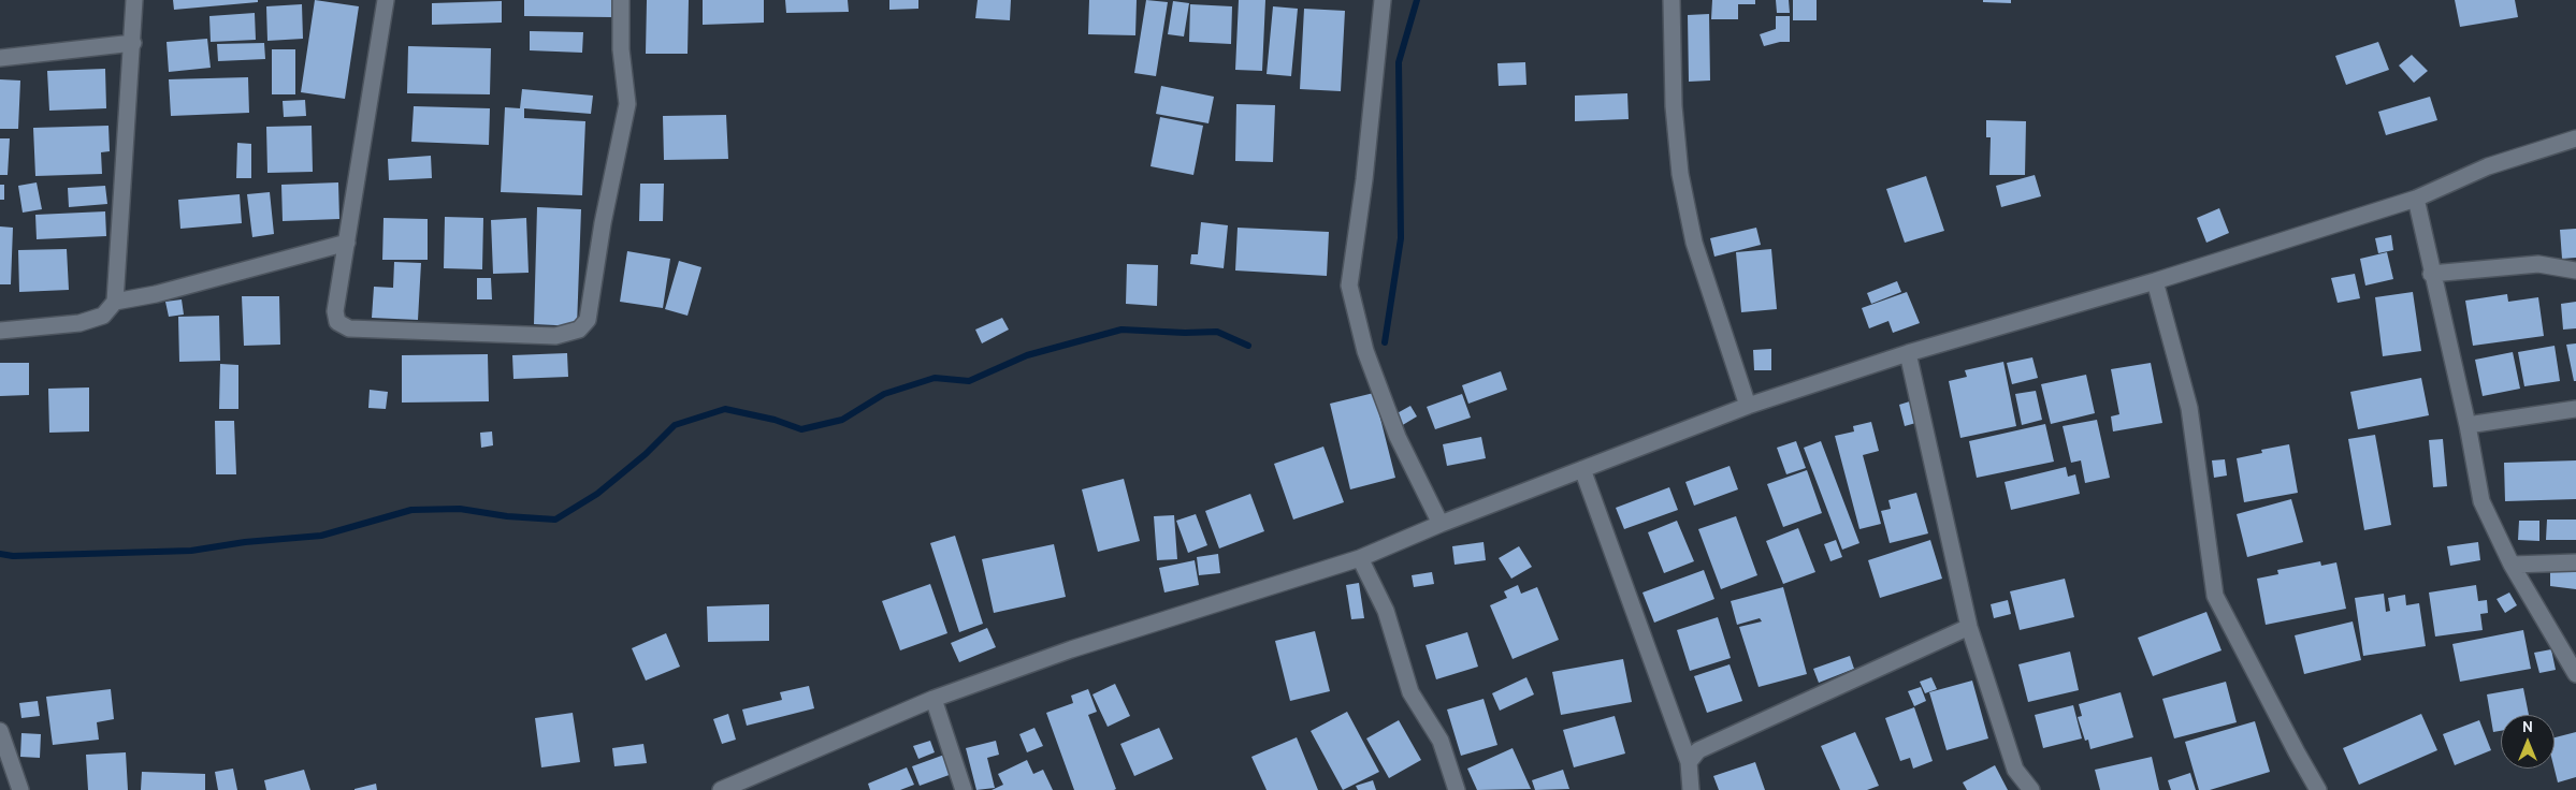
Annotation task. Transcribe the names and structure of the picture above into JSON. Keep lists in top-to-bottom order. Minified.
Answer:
{"north":"top"}
